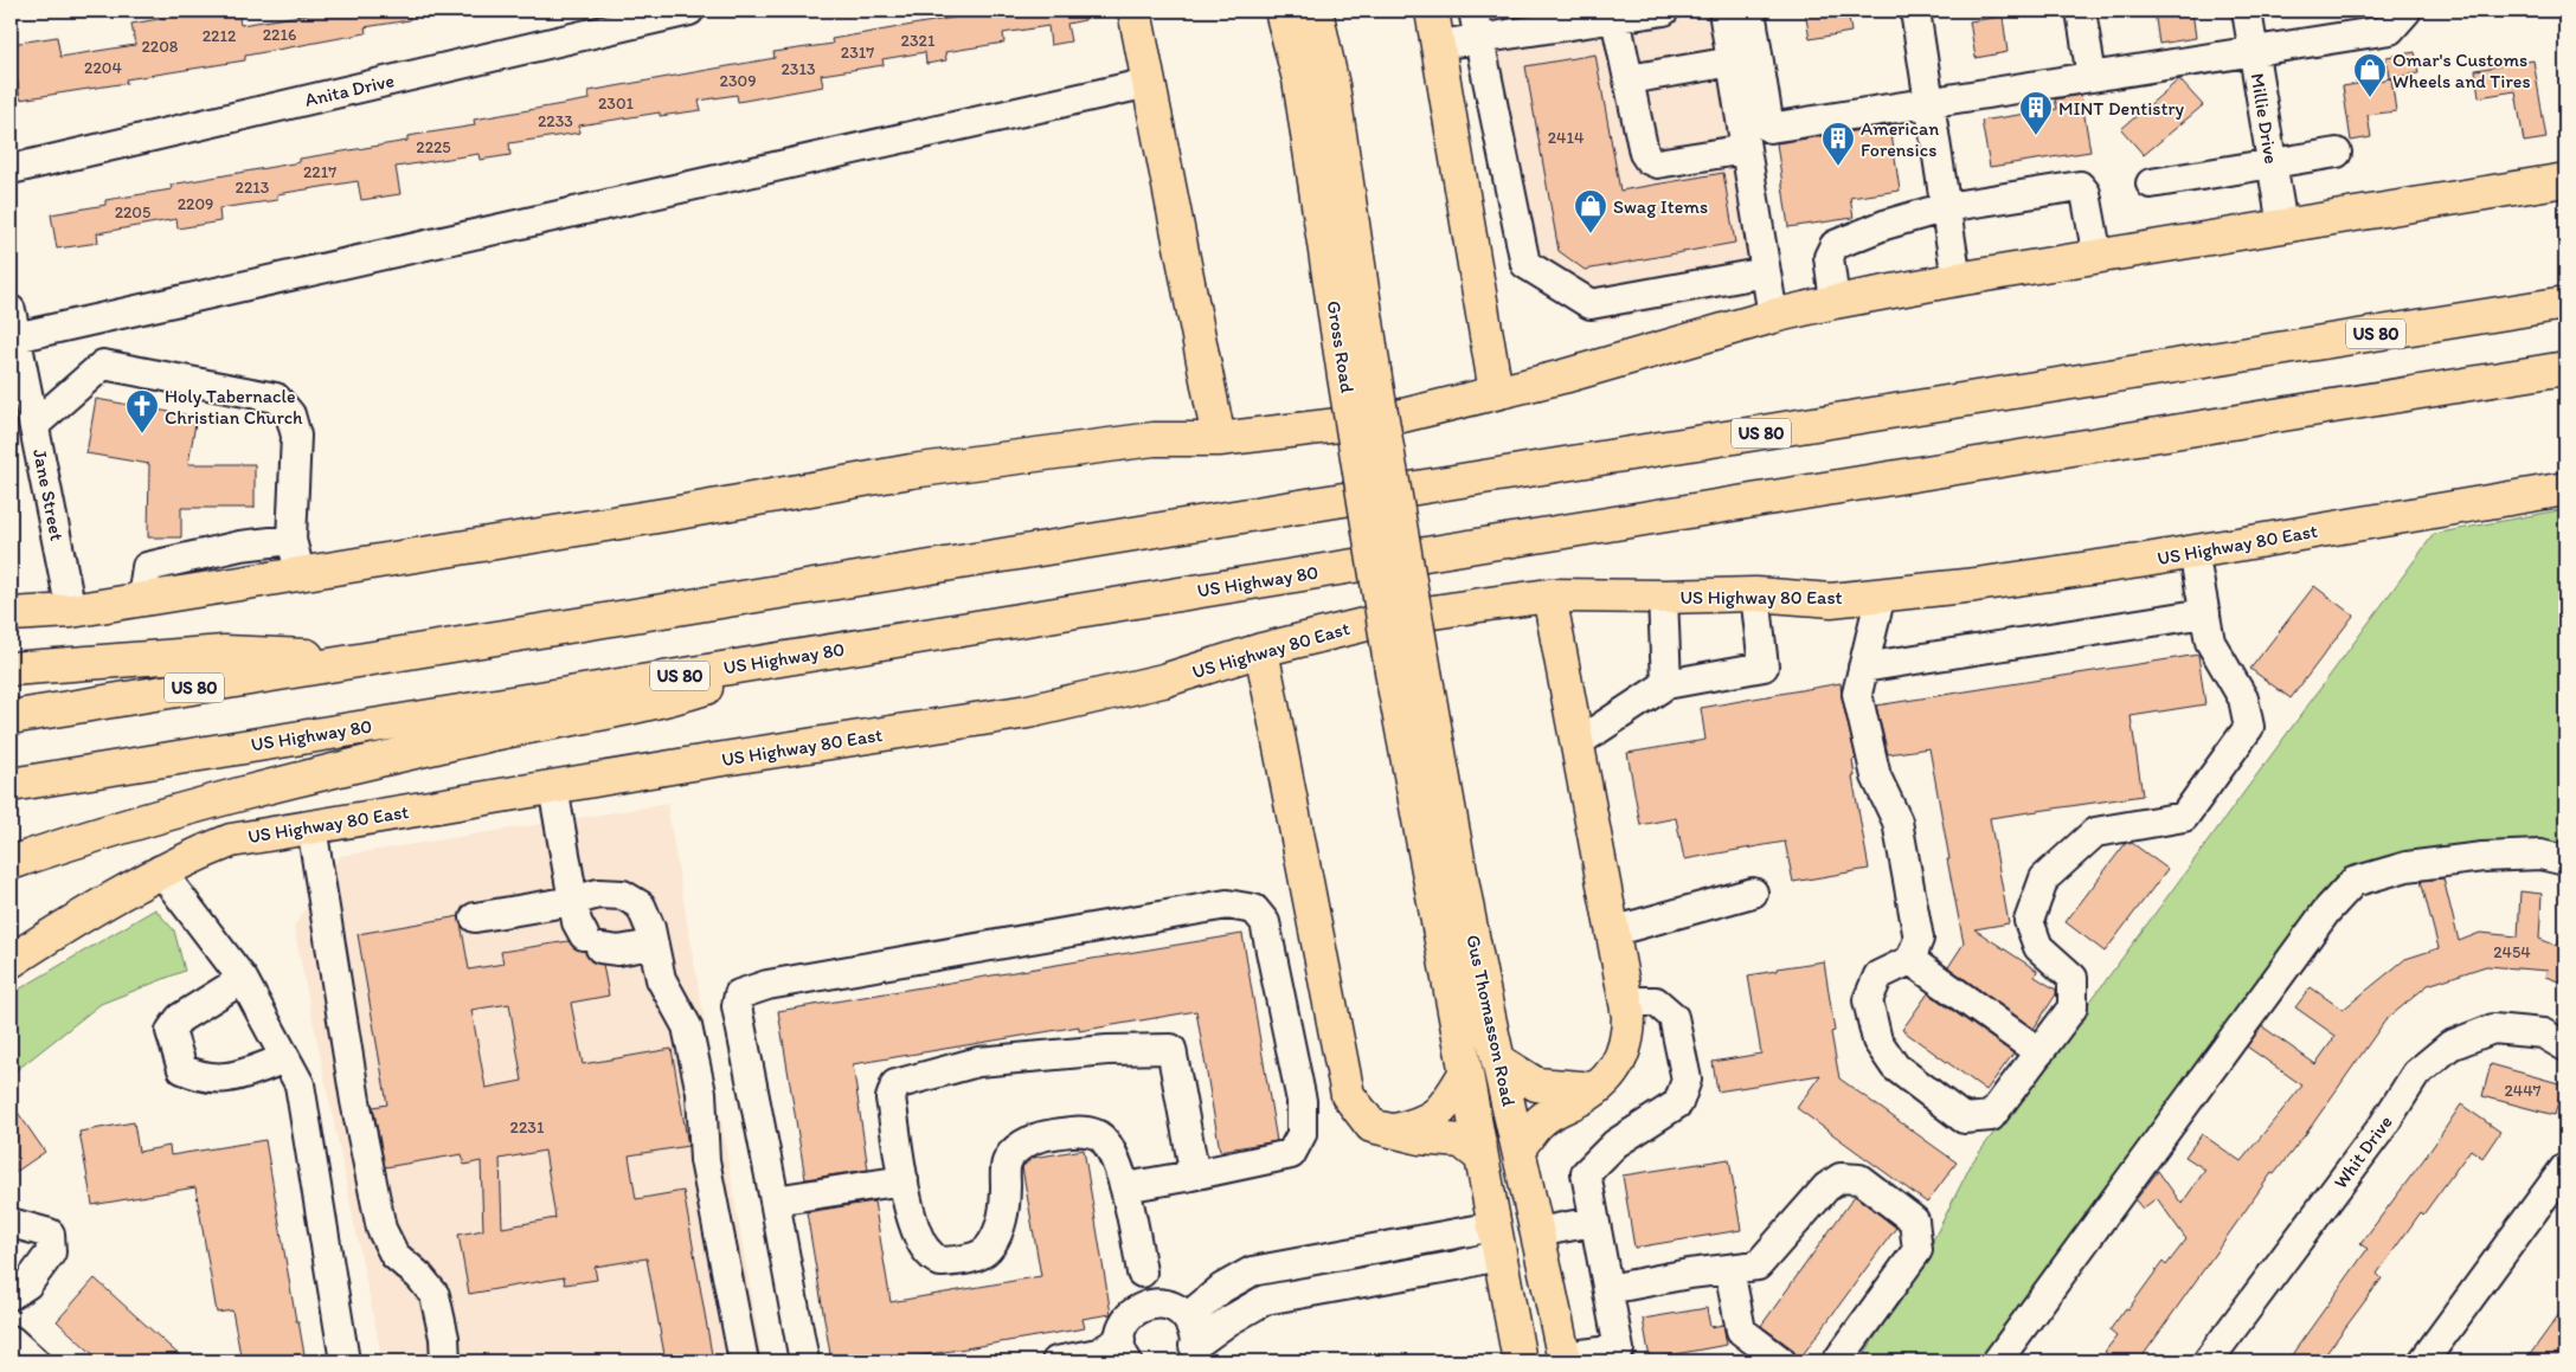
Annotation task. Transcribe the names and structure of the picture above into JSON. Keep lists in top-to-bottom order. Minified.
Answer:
{"streets":{"main road":["US 80","Gross Road","US Highway 80 East","US Highway 80","Gus Thomasson Road"],"street":["Anita Drive","Millie Drive","Jane Street","Whit Drive"]},"crossings":[["Gross Road","Gus Thomasson Road"]],"places":{"shop":["Omar's Customs Wheels and Tires","Swag Items"],"building":["MINT Dentistry","American Forensics"],"church":["Holy Tabernacle Christian Church"]},"house_numbers":["2216","2212","2321","2208","2317","2204","2313","2309","2301","2233","2414","2225","2217","2213","2209","2205","2454","2447","2231"]}
